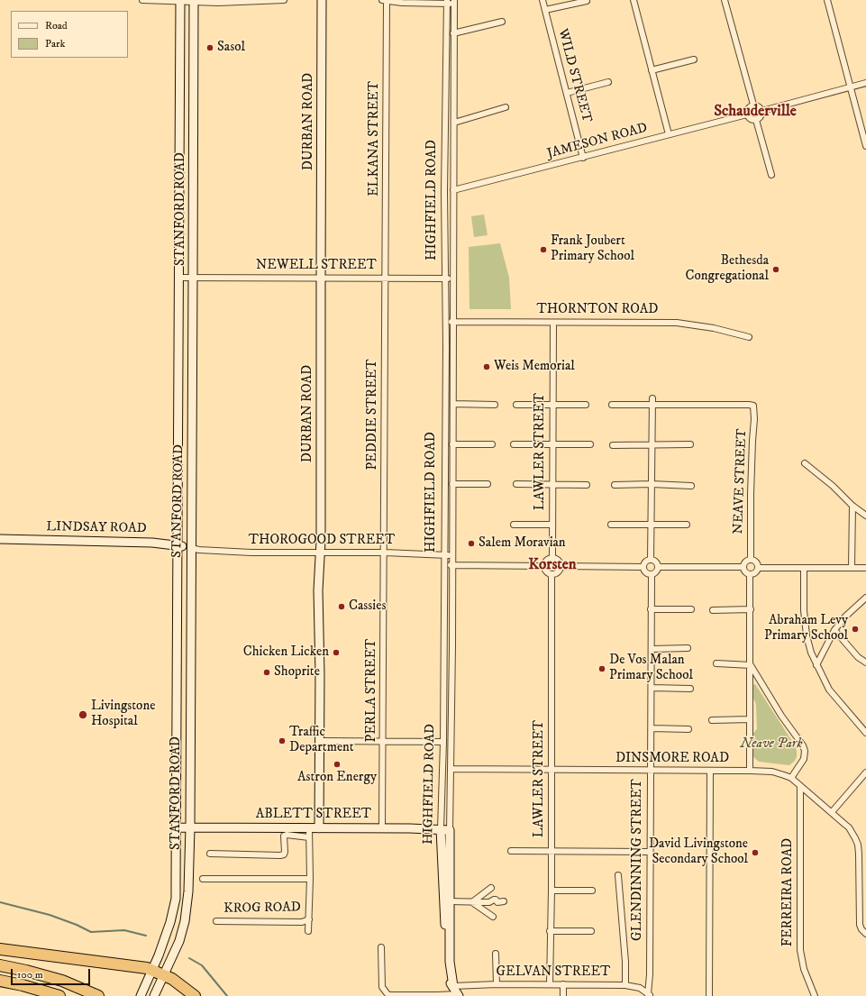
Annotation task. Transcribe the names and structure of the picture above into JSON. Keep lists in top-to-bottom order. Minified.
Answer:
{"streets":{"main road":["DURBAN ROAD","HIGHFIELD ROAD","STANFORD ROAD","LINDSAY ROAD","ABLETT STREET"],"street":["WILD STREET","ELKANA STREET","JAMESON ROAD","NEWELL STREET","THORNTON ROAD","PEDDIE STREET","LAWLER STREET","NEAVE STREET","THOROGOOD STREET","PERLA STREET","DINSMORE ROAD","GLENDINNING STREET","FERREIRA ROAD","KROG ROAD","GELVAN STREET"]},"crossings":[["WILD STREET","JAMESON ROAD"],["DURBAN ROAD","NEWELL STREET"],["DURBAN ROAD","THOROGOOD STREET"],["DURBAN ROAD","ABLETT STREET"],["ELKANA STREET","NEWELL STREET"],["ELKANA STREET","PEDDIE STREET"],["JAMESON ROAD","HIGHFIELD ROAD"],["HIGHFIELD ROAD","NEWELL STREET"],["HIGHFIELD ROAD","THORNTON ROAD"],["HIGHFIELD ROAD","THOROGOOD STREET"],["HIGHFIELD ROAD","DINSMORE ROAD"],["HIGHFIELD ROAD","ABLETT STREET"],["HIGHFIELD ROAD","GELVAN STREET"],["STANFORD ROAD","NEWELL STREET"],["STANFORD ROAD","LINDSAY ROAD"],["STANFORD ROAD","THOROGOOD STREET"],["STANFORD ROAD","ABLETT STREET"],["NEWELL STREET","PEDDIE STREET"],["THORNTON ROAD","LAWLER STREET"],["PEDDIE STREET","THOROGOOD STREET"],["PEDDIE STREET","PERLA STREET"],["LAWLER STREET","DINSMORE ROAD"],["LAWLER STREET","GELVAN STREET"],["LINDSAY ROAD","THOROGOOD STREET"],["THOROGOOD STREET","PERLA STREET"],["PERLA STREET","ABLETT STREET"],["DINSMORE ROAD","GLENDINNING STREET"],["DINSMORE ROAD","FERREIRA ROAD"],["GLENDINNING STREET","GELVAN STREET"]],"districts":["Schauderville","Korsten"],"parks":["Neave Park"],"places":["Sasol","Frank Joubert Primary School","Bethesda Congregational","Weis Memorial","Salem Moravian","Cassies","Abraham Levy Primary School","Chicken Licken","De Vos Malan Primary School","Shoprite","Livingstone Hospital","Traffic Department","Astron Energy","David Livingstone Secondary School"],"legend":["Road","Park"],"scale_bar":"100 m"}
